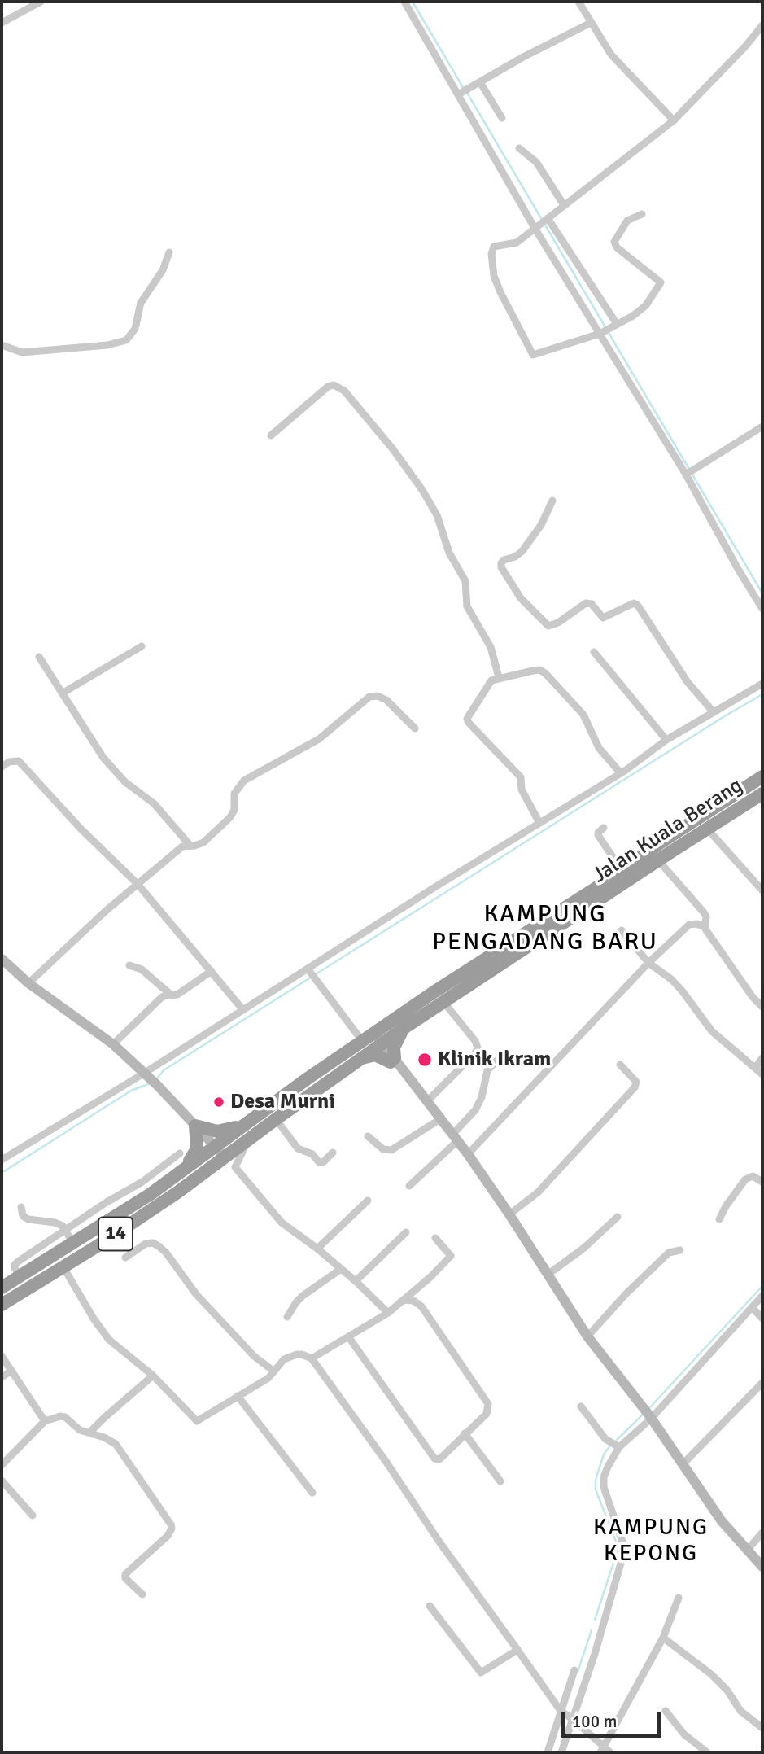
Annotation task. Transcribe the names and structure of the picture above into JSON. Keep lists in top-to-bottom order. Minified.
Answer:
{"streets":{"highway":["Jalan Kuala Berang","14"]},"districts":["KAMPUNG PENGADANG BARU","KAMPUNG KEPONG"],"places":["Klinik Ikram","Desa Murni"],"scale_bar":"100 m"}
